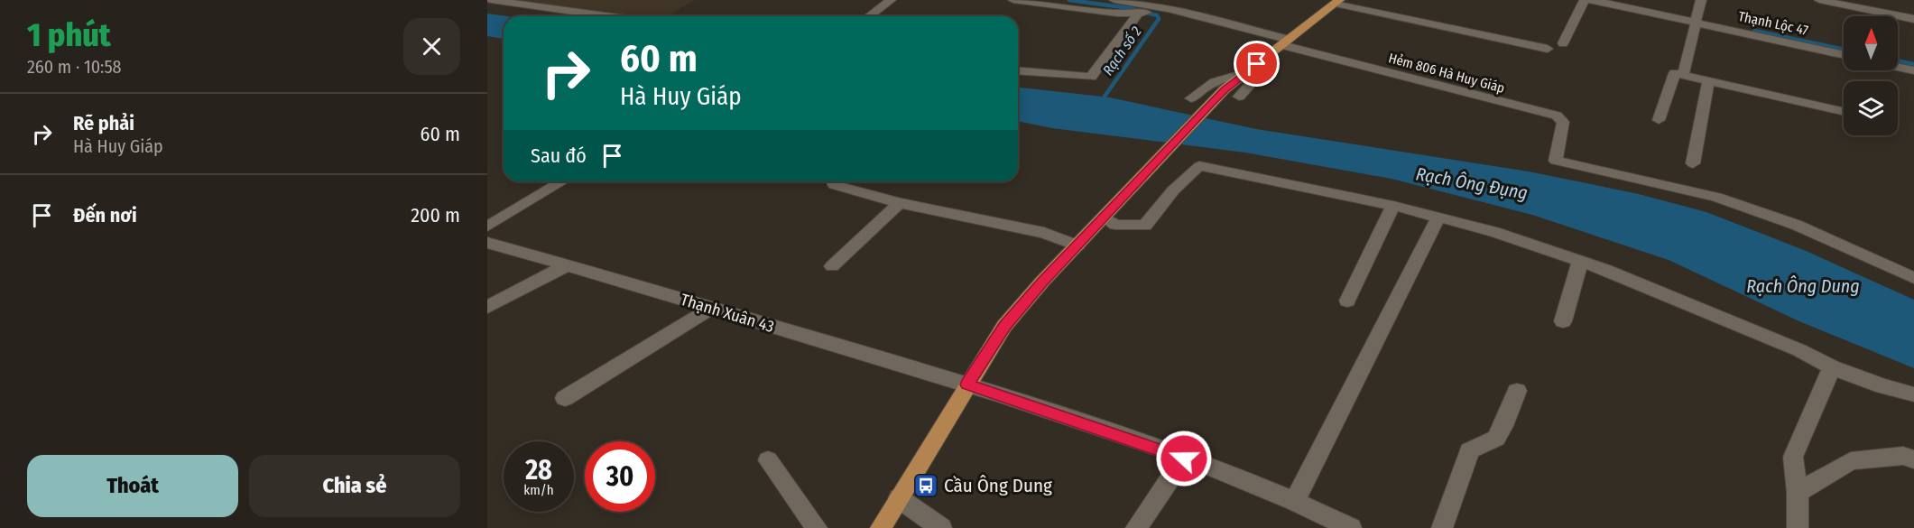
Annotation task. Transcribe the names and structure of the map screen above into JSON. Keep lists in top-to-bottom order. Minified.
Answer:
{"streets":{"street":["Thạnh Lộc 47","Hẻm 806 Hà Huy Giáp","Thạnh Xuân 43"]},"water":["Rạch số 2","Rạch Ông Đụng","Rạch Ông Dung"],"places":{"bus stop":["Cầu Ông Dung"]},"north":"top","page":{"heading":["1 phút","260 m · 10:58"],"turn":["60 m","Hà Huy Giáp"],"list":[{"name":"Rẽ phải","note":"Hà Huy Giáp","value":"60 m"},{"name":"Đến nơi","value":"200 m"}],"then":"Sau đó","speed":"28 km/h","limit":"30","buttons":["Thoát","Chia sẻ"]}}
